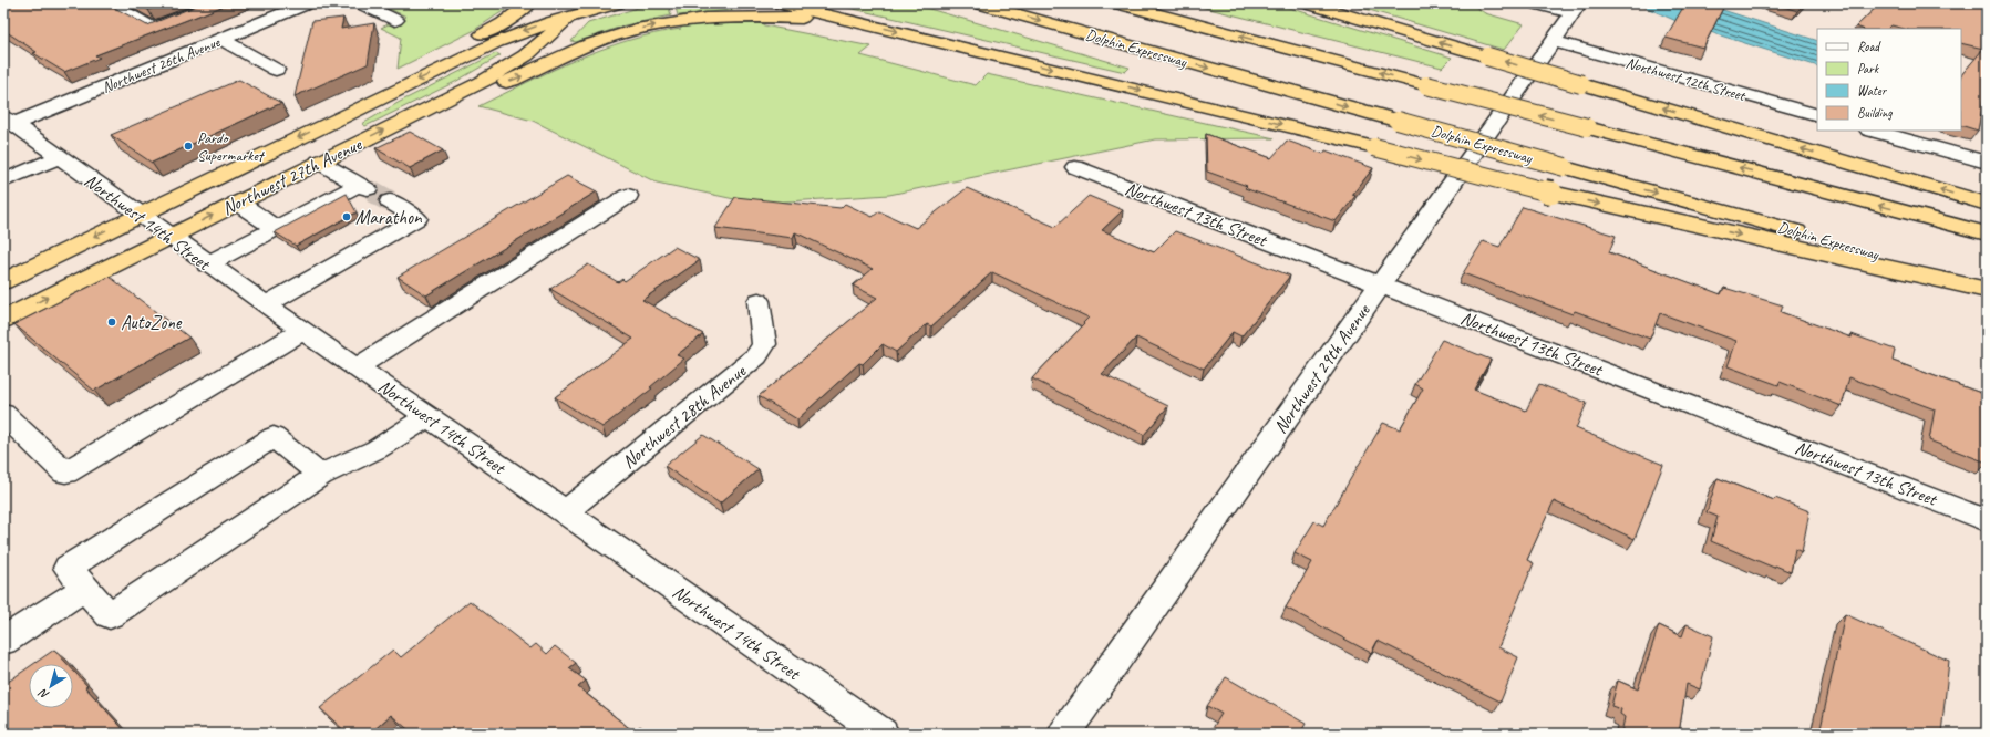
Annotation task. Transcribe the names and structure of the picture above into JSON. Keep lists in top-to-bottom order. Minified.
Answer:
{"streets":{"highway":["Dolphin Expressway","Northwest 27th Avenue"],"street":["Northwest 26th Avenue","Northwest 12th Street","Northwest 13th Street","Northwest 14th Street","Northwest 29th Avenue","Northwest 28th Avenue"]},"crossings":[["Northwest 26th Avenue","Northwest 14th Street"],["Northwest 12th Street","Northwest 29th Avenue"],["Northwest 27th Avenue","Northwest 14th Street"],["Northwest 13th Street","Northwest 29th Avenue"],["Northwest 14th Street","Northwest 28th Avenue"]],"places":["Pardo Supermarket","Marathon","AutoZone"],"legend":["Road","Park","Water","Building"],"north":"bottom left"}
